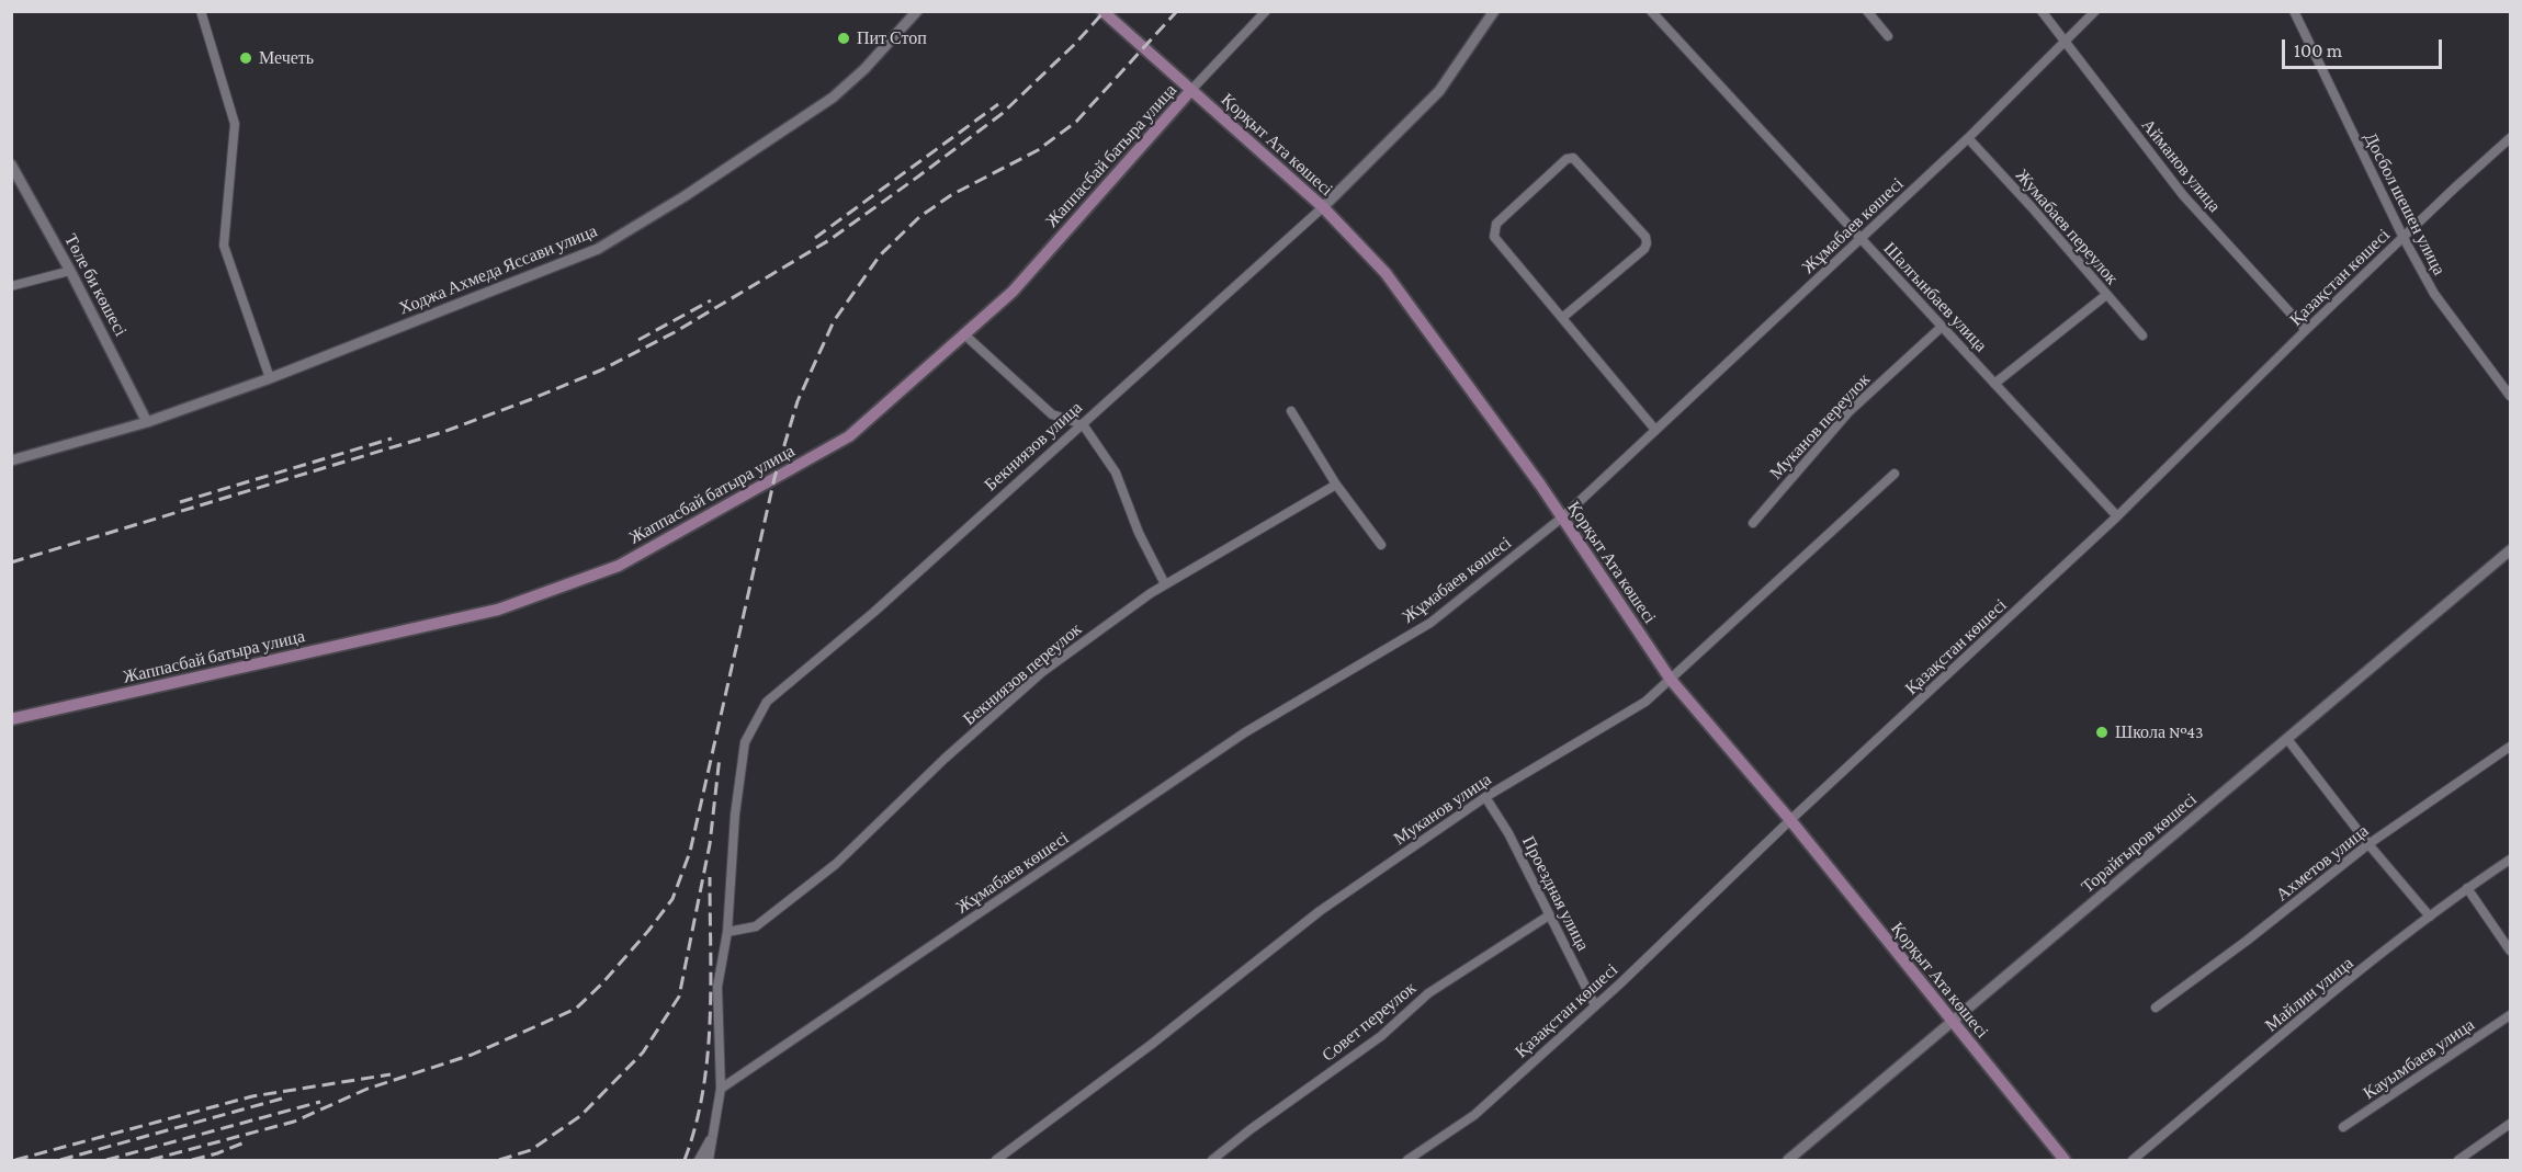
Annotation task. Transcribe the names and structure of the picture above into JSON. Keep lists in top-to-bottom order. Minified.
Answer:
{"streets":{"main road":["Қорқыт Ата көшесі","Жаппасбай батыра улица"],"street":["Айманов улица","Досбол шешен улица","Жұмабаев көшесі","Жумабаев переулок","Ходжа Ахмеда Яссави улица","Қазақстан көшесі","Төле би көшесі","Шалгынбаев улица","Муканов переулок","Бекниязов улица","Бекниязов переулок","Муканов улица","Торайғыров көшесі","Ахметов улица","Проездная улица","Майлин улица","Совет переулок","Кауымбаев улица"]},"crossings":[["Қорқыт Ата көшесі","Жаппасбай батыра улица"],["Қорқыт Ата көшесі","Жұмабаев көшесі"],["Қорқыт Ата көшесі","Қазақстан көшесі"],["Қорқыт Ата көшесі","Бекниязов улица"],["Қорқыт Ата көшесі","Муканов улица"],["Қорқыт Ата көшесі","Торайғыров көшесі"],["Айманов улица","Жұмабаев көшесі"],["Айманов улица","Қазақстан көшесі"],["Досбол шешен улица","Қазақстан көшесі"],["Жұмабаев көшесі","Жумабаев переулок"],["Жұмабаев көшесі","Шалгынбаев улица"],["Жұмабаев көшесі","Бекниязов улица"],["Ходжа Ахмеда Яссави улица","Төле би көшесі"],["Қазақстан көшесі","Шалгынбаев улица"],["Қазақстан көшесі","Проездная улица"],["Шалгынбаев улица","Муканов переулок"],["Бекниязов улица","Бекниязов переулок"],["Муканов улица","Проездная улица"],["Проездная улица","Совет переулок"]],"places":["Пит Стоп","Мечеть","Школа №43"],"scale_bar":"100 m"}
